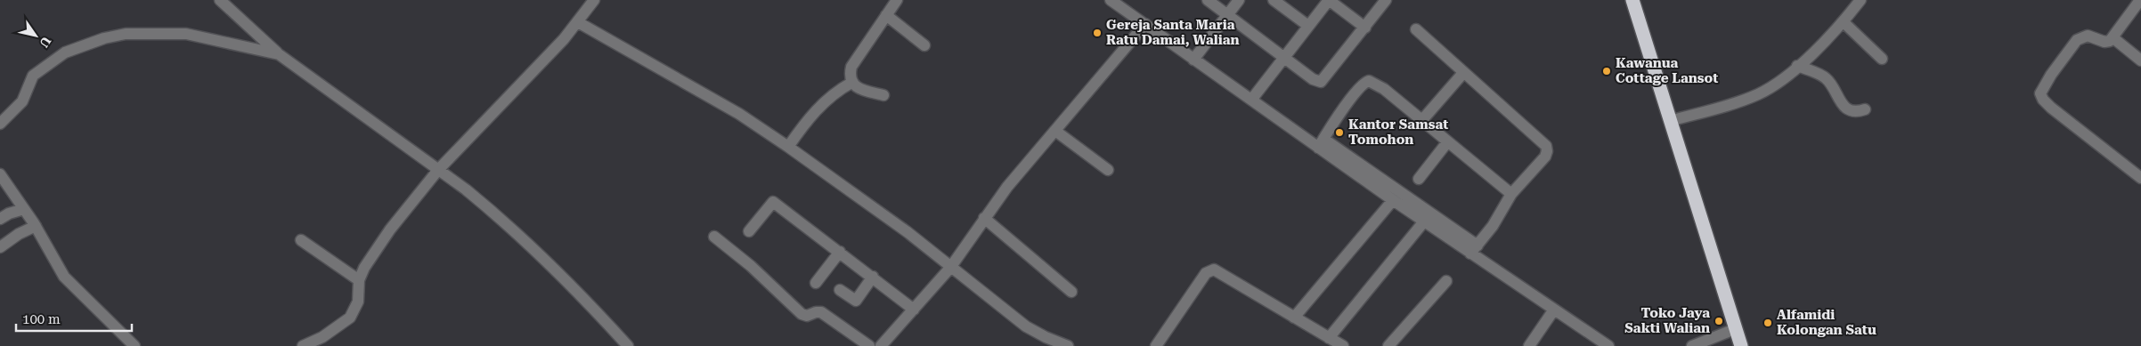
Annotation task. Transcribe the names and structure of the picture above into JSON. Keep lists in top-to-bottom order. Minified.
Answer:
{"places":["Gereja Santa Maria Ratu Damai, Walian","Kawanua Cottage Lansot","Kantor Samsat Tomohon","Toko Jaya Sakti Walian","Alfamidi Kolongan Satu"],"scale_bar":"100 m","north":"bottom right"}
